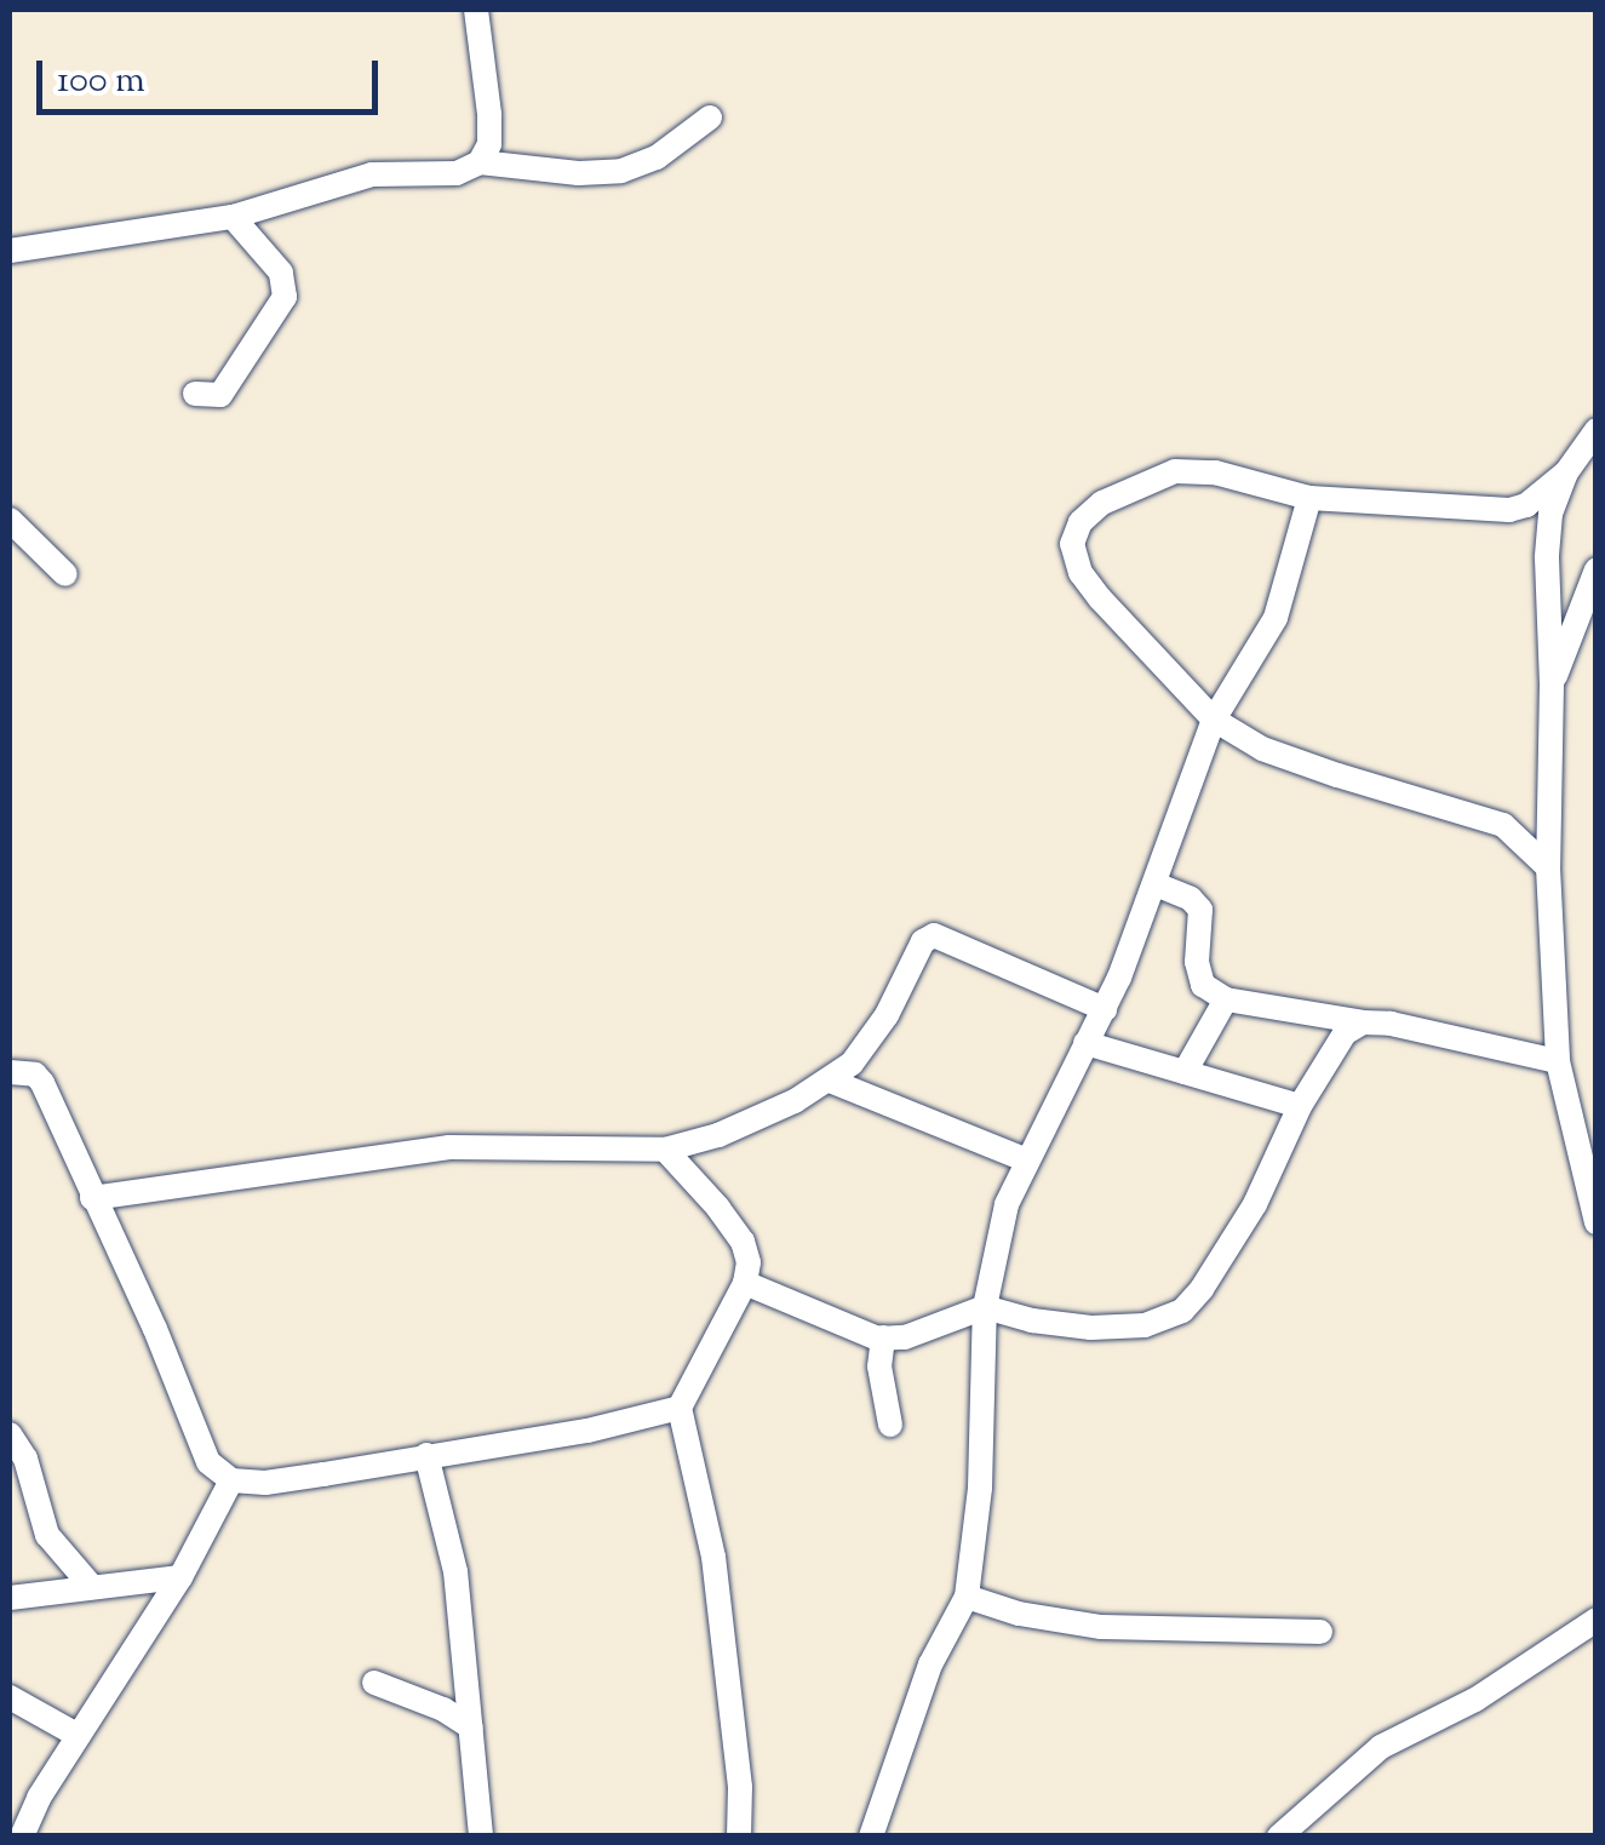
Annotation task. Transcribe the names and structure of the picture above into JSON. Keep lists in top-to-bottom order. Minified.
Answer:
{"scale_bar":"100 m"}
